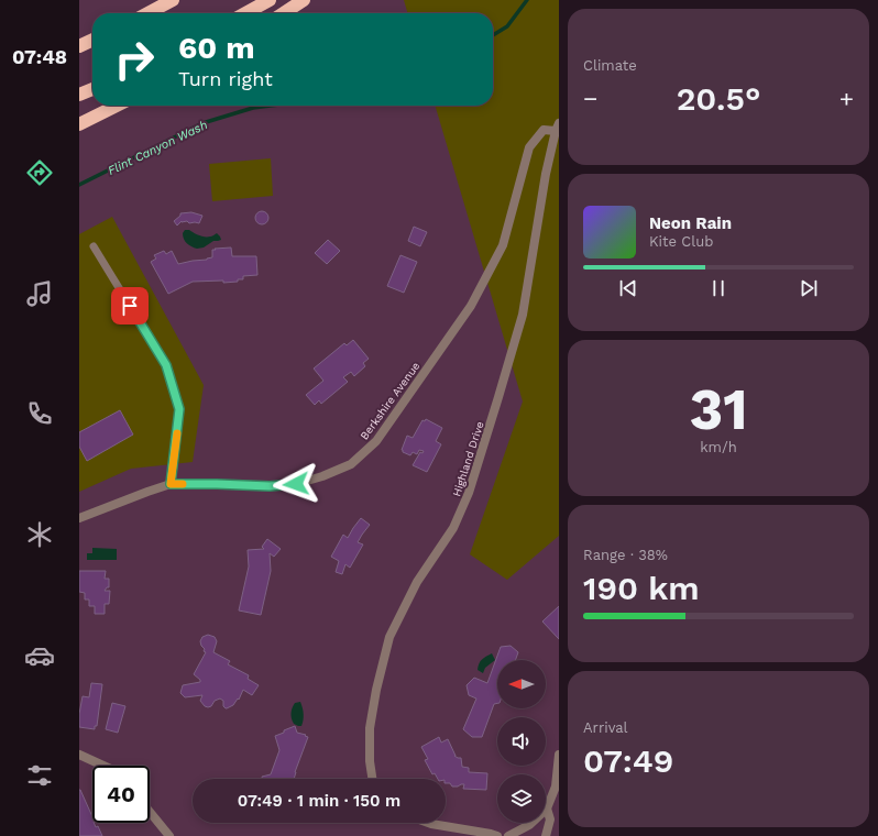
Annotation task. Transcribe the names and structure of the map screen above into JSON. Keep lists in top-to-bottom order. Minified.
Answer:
{"streets":{"street":["Berkshire Avenue","Highland Drive"]},"crossings":[["Berkshire Avenue","Highland Drive"]],"water":["Flint Canyon Wash"],"north":"left","page":{"tabs":"07:48","tile":["Climate",["31","km/h"],["Range · 38%","190 km"],["Arrival","07:49"]],"turn":["60 m","Turn right"],"heat":["−","20.5°","+"],"song":["Neon Rain","Kite Club"],"limit":"40","trip":"07:49 · 1 min · 150 m"}}
